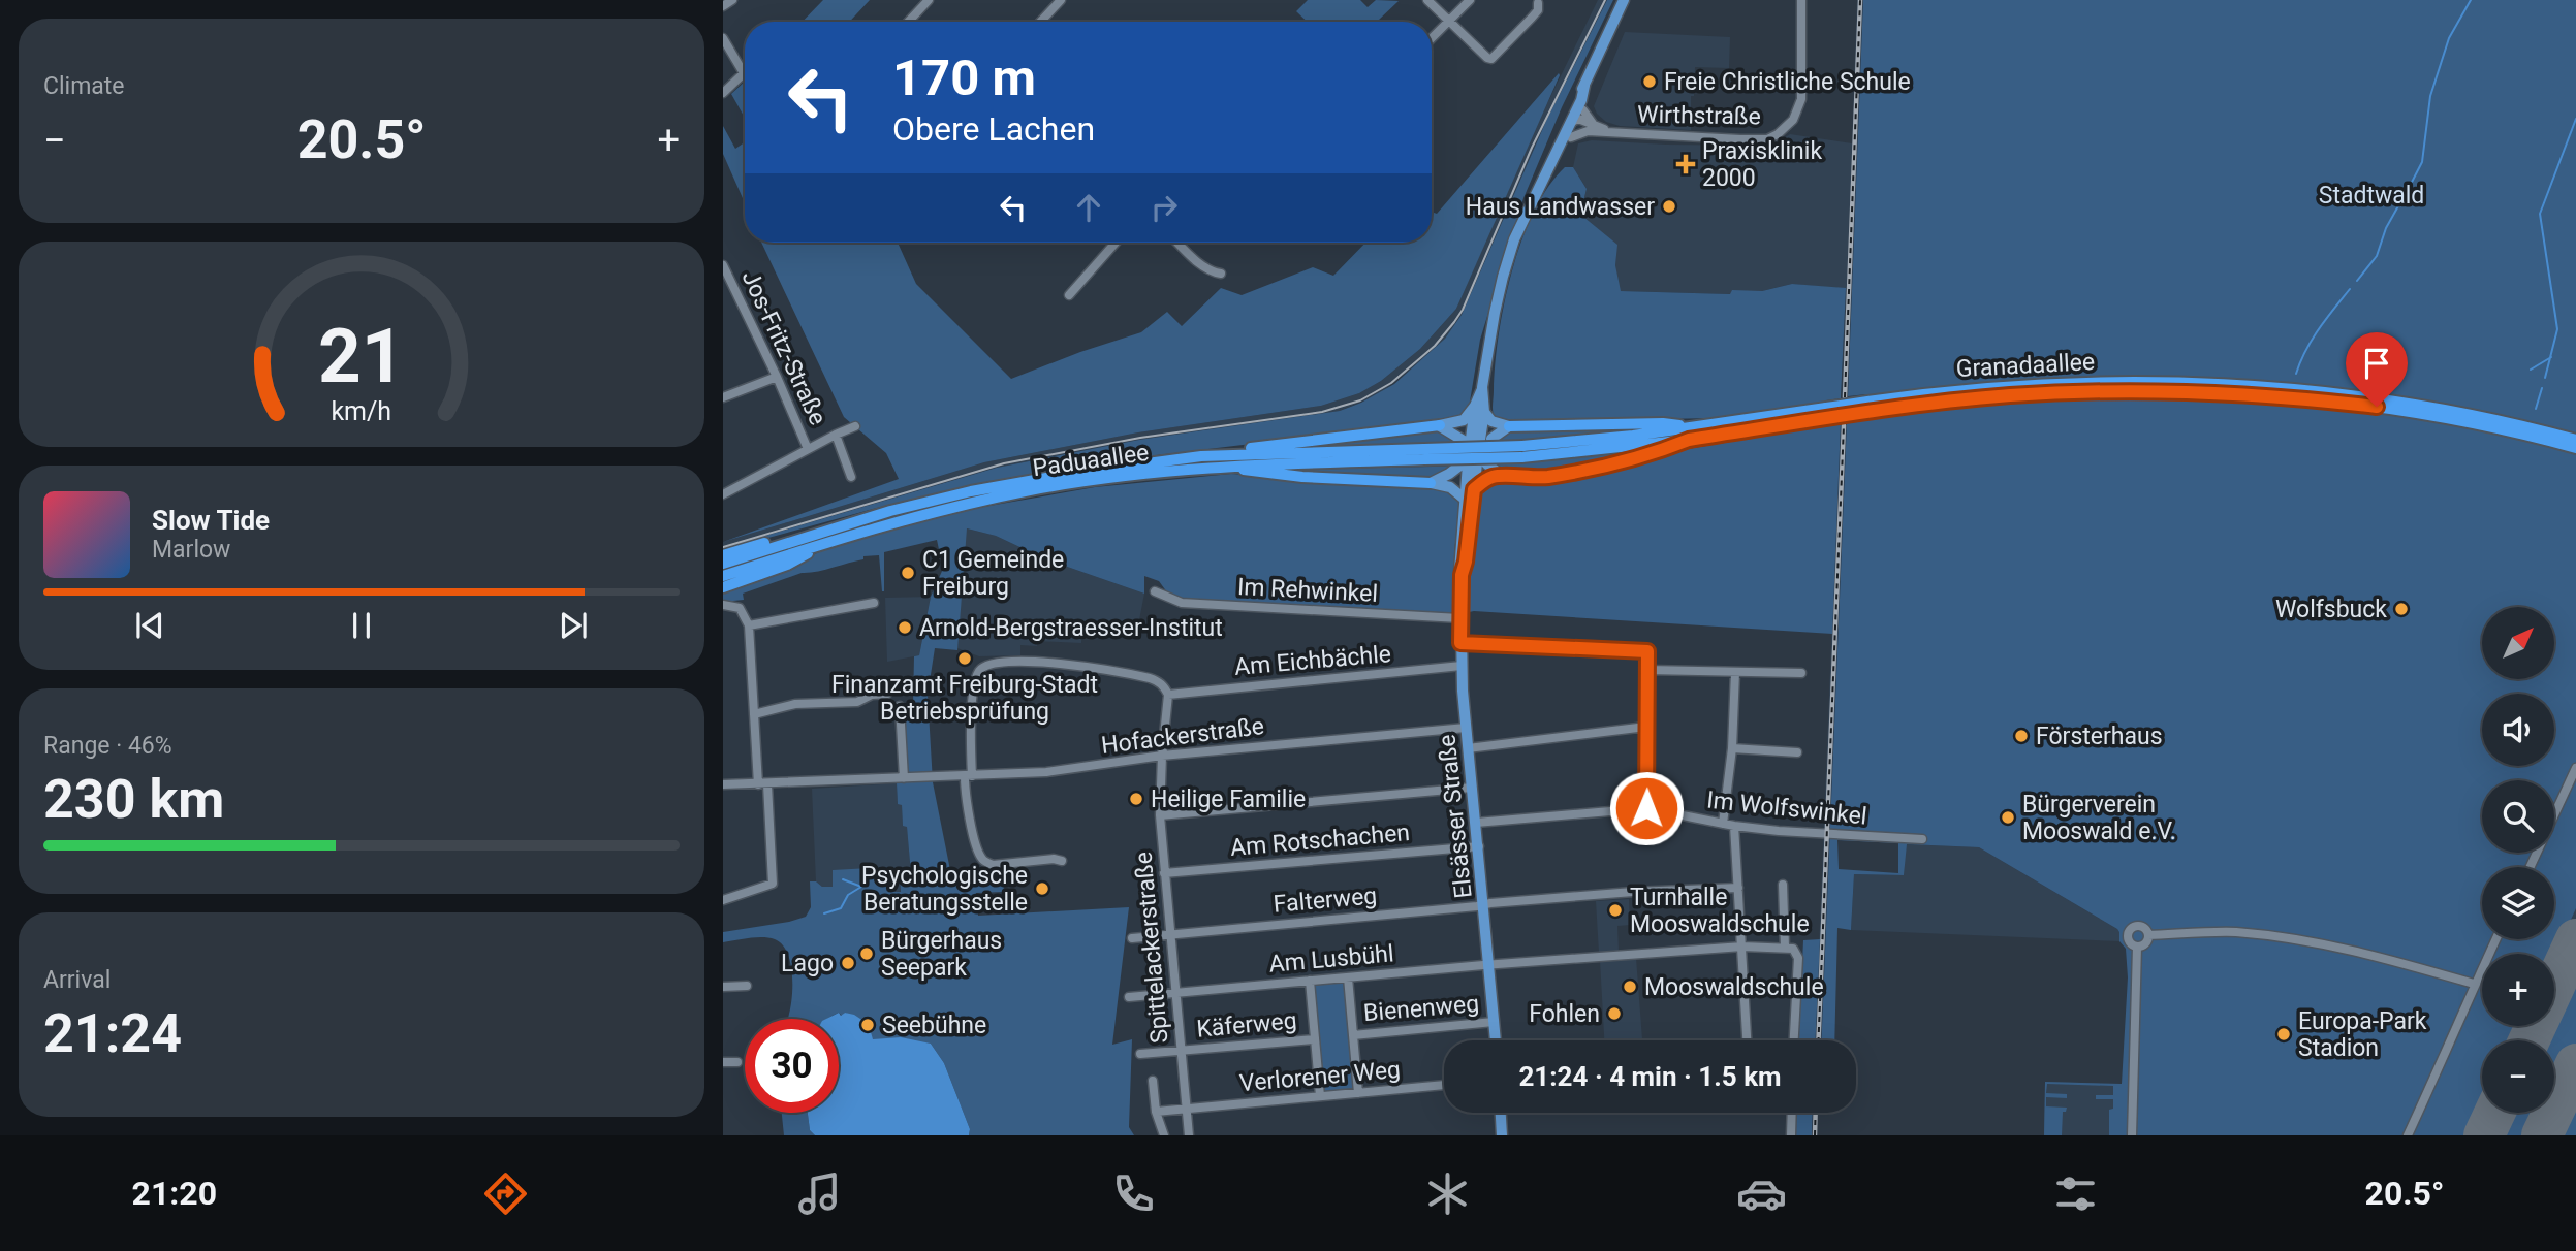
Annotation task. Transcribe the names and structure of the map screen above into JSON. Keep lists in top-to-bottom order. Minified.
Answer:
{"streets":{"highway":["Granadaallee","Paduaallee"],"main road":["Elsässer Straße"],"street":["Wirthstraße","Jos-Fritz-Straße","Im Rehwinkel","Am Eichbächle","Hofackerstraße","Im Wolfswinkel","Am Rotschachen","Falterweg","Spittelackerstraße","Am Lusbühl","Bienenweg","Käferweg","Verlorener Weg"]},"crossings":[["Wirthstraße","Elsässer Straße"],["Granadaallee","Paduaallee"],["Granadaallee","Elsässer Straße"],["Paduaallee","Elsässer Straße"],["Im Rehwinkel","Elsässer Straße"],["Am Eichbächle","Elsässer Straße"],["Am Eichbächle","Spittelackerstraße"],["Hofackerstraße","Elsässer Straße"],["Hofackerstraße","Spittelackerstraße"],["Im Wolfswinkel","Elsässer Straße"],["Elsässer Straße","Am Rotschachen"],["Elsässer Straße","Falterweg"],["Elsässer Straße","Am Lusbühl"],["Elsässer Straße","Bienenweg"],["Am Rotschachen","Spittelackerstraße"],["Falterweg","Spittelackerstraße"],["Spittelackerstraße","Am Lusbühl"],["Spittelackerstraße","Käferweg"],["Spittelackerstraße","Verlorener Weg"]],"parks":["Stadtwald"],"places":{"other":["Freie Christliche Schule","Haus Landwasser","C1 Gemeinde Freiburg","Wolfsbuck","Arnold-Bergstraesser-Institut","Finanzamt Freiburg-Stadt Betriebsprüfung","Försterhaus","Heilige Familie","Bürgerverein Mooswald e.V.","Psychologische Beratungsstelle","Turnhalle Mooswaldschule","Bürgerhaus Seepark","Lago","Mooswaldschule","Fohlen","Seebühne","Europa-Park Stadion"],"health":["Praxisklinik 2000"]},"north":"top right","page":{"tile":["Climate",["Range · 46%","230 km"],["Arrival","21:24"]],"turn":["170 m","Obere Lachen"],"heat":["−","20.5°","+"],"song":["Slow Tide","Marlow"],"map_buttons":["+","−"],"limit":"30","trip":"21:24 · 4 min · 1.5 km","tabs":["21:20","20.5°"],"gauge":["21","km/h"]}}
